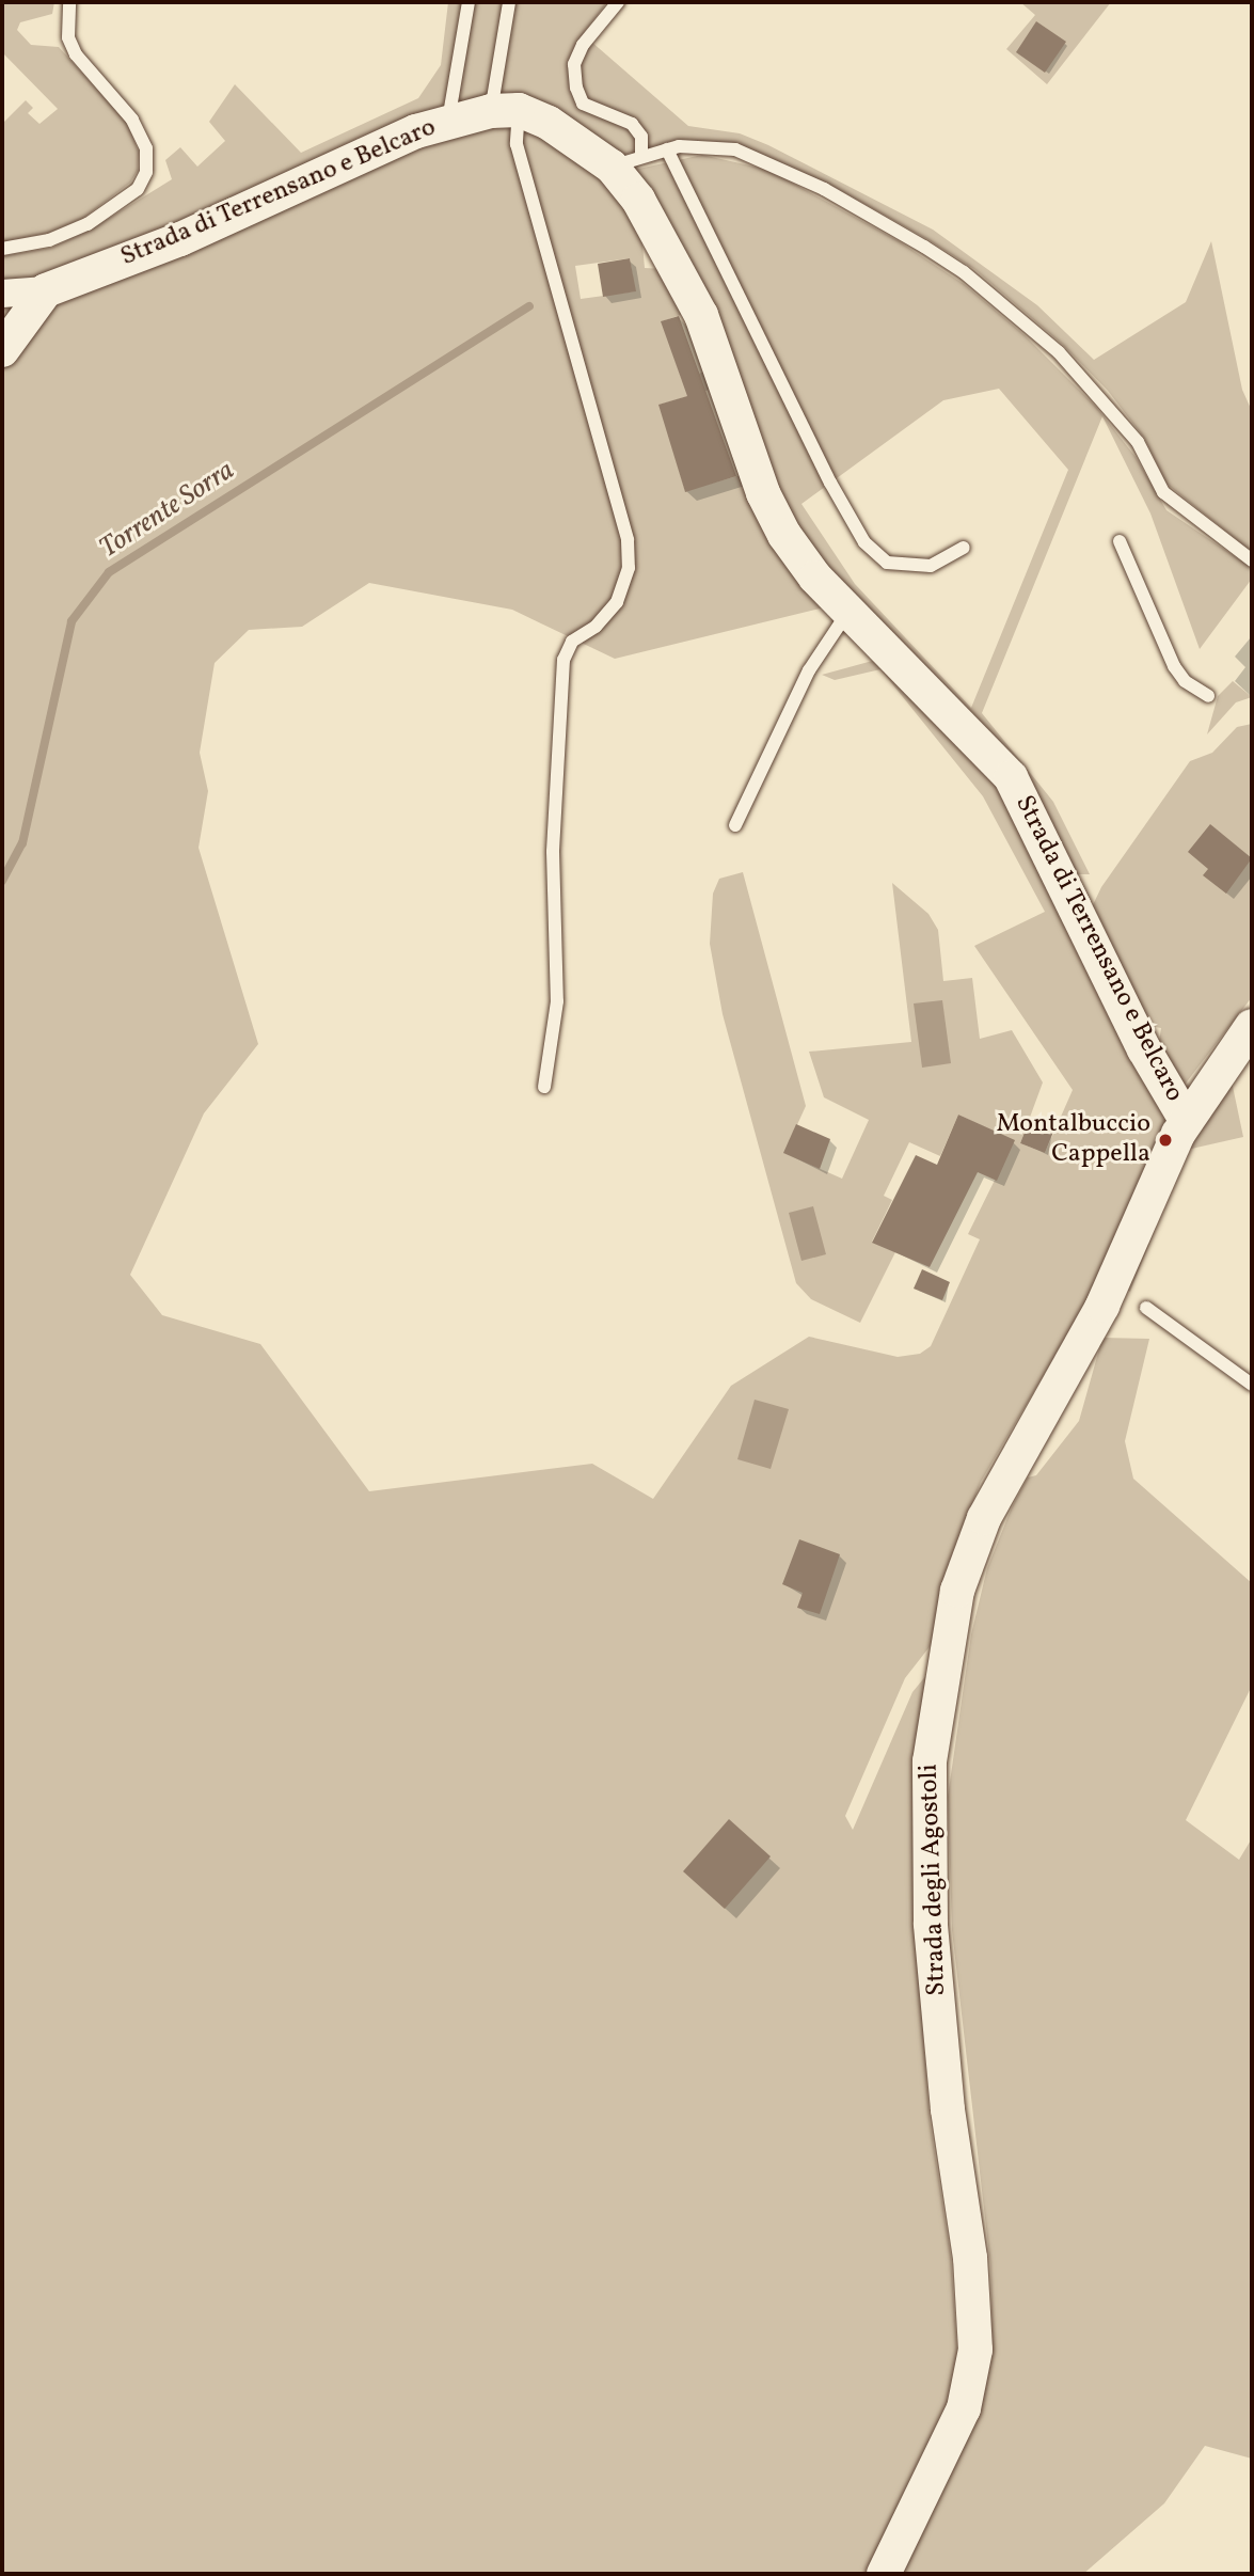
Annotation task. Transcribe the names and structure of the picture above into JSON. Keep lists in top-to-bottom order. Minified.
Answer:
{"streets":{"street":["Strada di Terrensano e Belcaro","Strada degli Agostoli"]},"crossings":[["Strada di Terrensano e Belcaro","Strada degli Agostoli"]],"water":["Torrente Sorra"],"places":["Montalbuccio Cappella"]}
